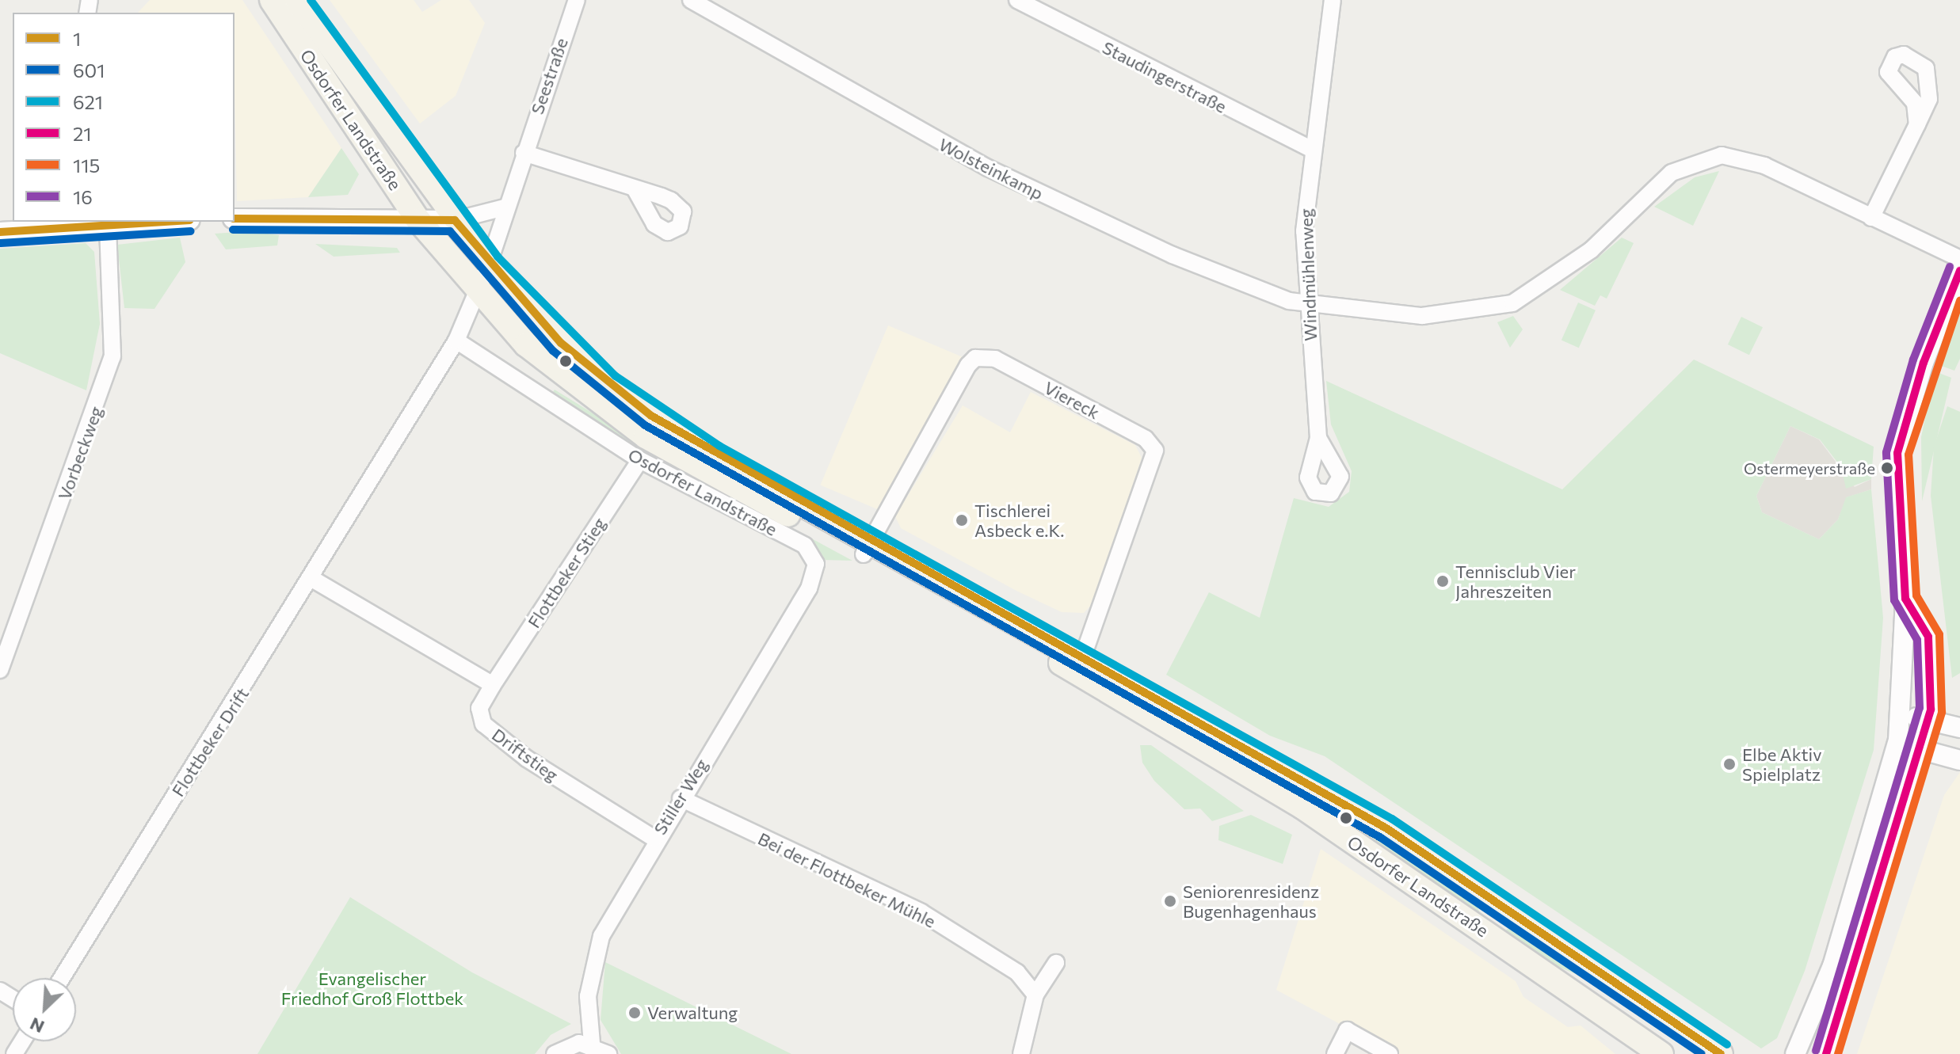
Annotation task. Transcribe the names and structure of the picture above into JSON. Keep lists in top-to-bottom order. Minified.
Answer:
{"streets":{"main road":["Osdorfer Landstraße"],"street":["Seestraße","Staudingerstraße","Wolsteinkamp","Windmühlenweg","Viereck","Vorbeckweg","Flottbeker Stieg","Flottbeker Drift","Driftstieg","Stiller Weg","Bei der Flottbeker Mühle"]},"crossings":[["Seestraße","Osdorfer Landstraße"],["Seestraße","Flottbeker Drift"],["Staudingerstraße","Windmühlenweg"],["Osdorfer Landstraße","Viereck"],["Osdorfer Landstraße","Flottbeker Stieg"],["Osdorfer Landstraße","Flottbeker Drift"],["Osdorfer Landstraße","Stiller Weg"],["Wolsteinkamp","Windmühlenweg"],["Flottbeker Stieg","Driftstieg"],["Driftstieg","Stiller Weg"],["Stiller Weg","Bei der Flottbeker Mühle"]],"parks":["Evangelischer Friedhof Groß Flottbek"],"places":["Ostermeyerstraße","Tischlerei Asbeck e.K.","Tennisclub Vier Jahreszeiten","Elbe Aktiv Spielplatz","Seniorenresidenz Bugenhagenhaus","Verwaltung"],"lines":["transit line 621","transit line 1","transit line 601","transit line 16","transit line 21","transit line 115"],"legend":["1","601","621","21","115","16"],"north":"bottom left"}
